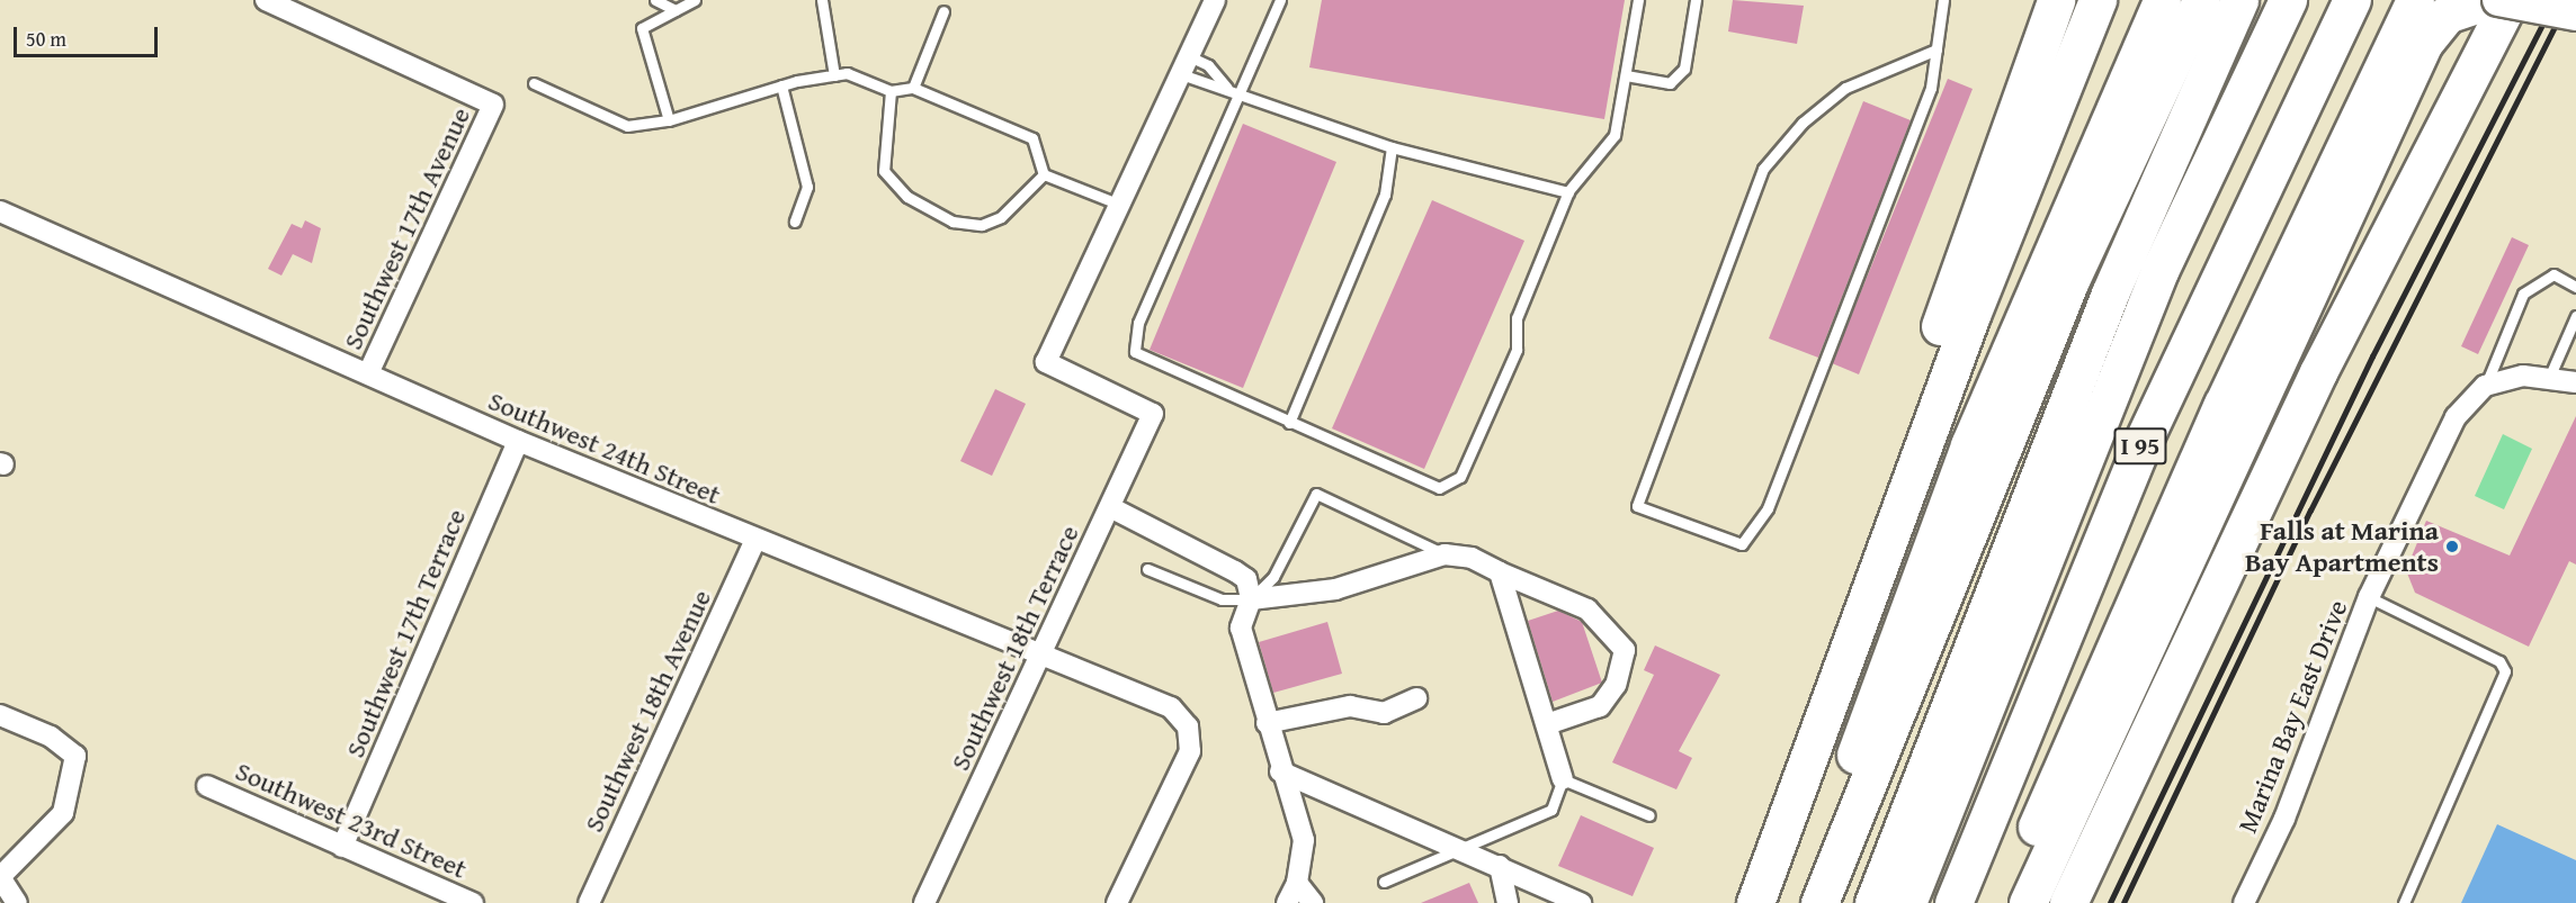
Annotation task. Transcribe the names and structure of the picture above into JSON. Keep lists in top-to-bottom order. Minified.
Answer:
{"streets":{"highway":["I 95"],"street":["Southwest 17th Avenue","Southwest 24th Street","Southwest 17th Terrace","Southwest 18th Terrace","Southwest 18th Avenue","Marina Bay East Drive","Southwest 23rd Street"]},"crossings":[["Southwest 17th Avenue","Southwest 24th Street"],["Southwest 24th Street","Southwest 17th Terrace"],["Southwest 24th Street","Southwest 18th Terrace"],["Southwest 24th Street","Southwest 18th Avenue"],["Southwest 17th Terrace","Southwest 23rd Street"]],"places":["Falls at Marina Bay Apartments"],"scale_bar":"50 m"}
